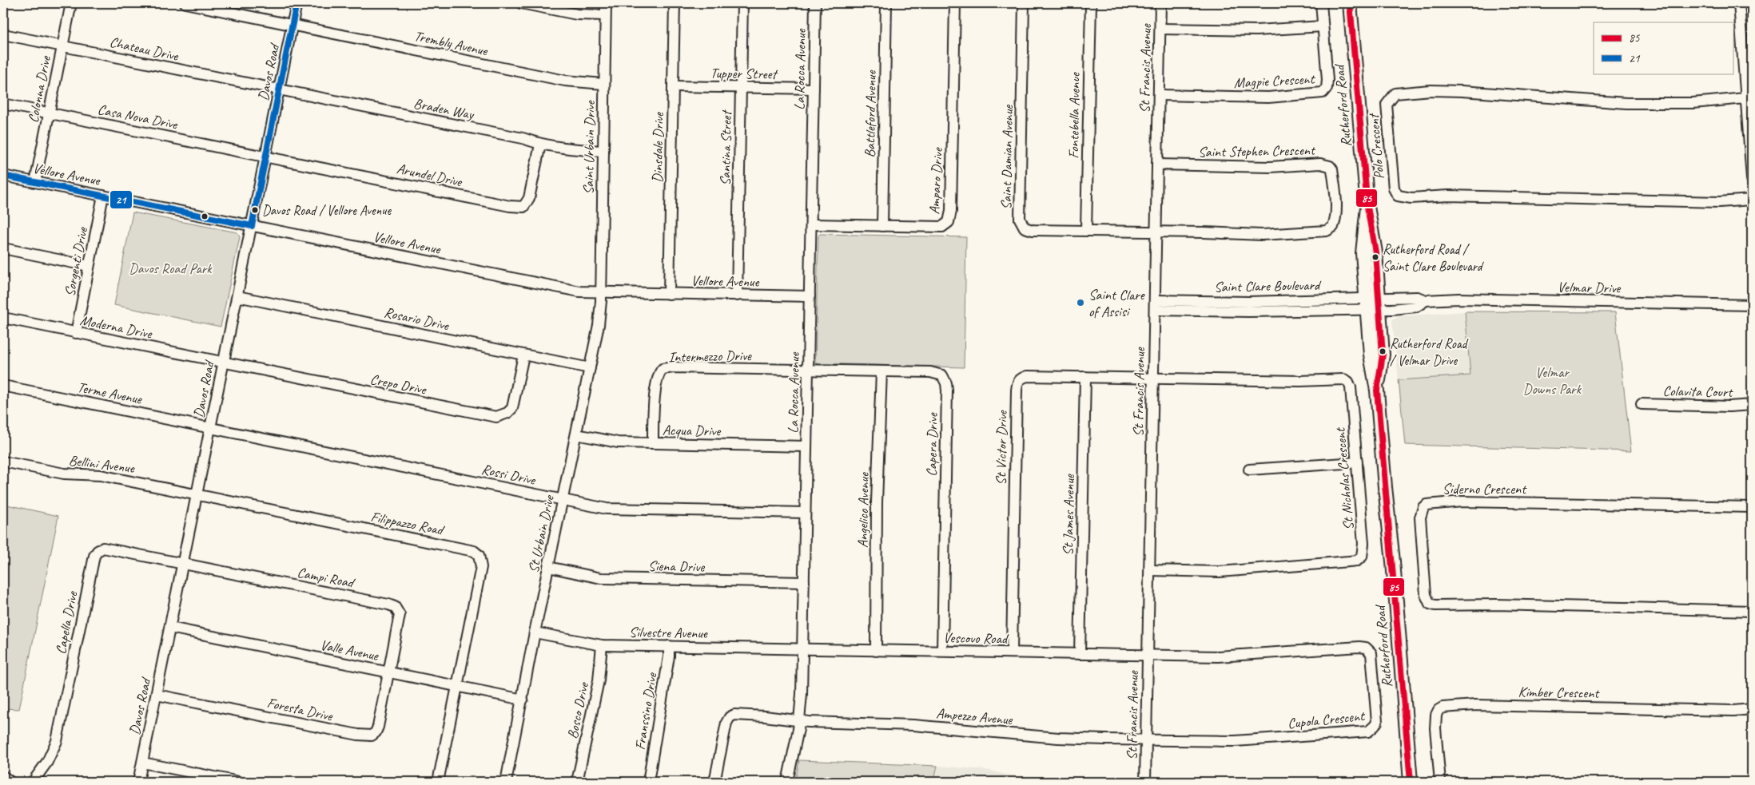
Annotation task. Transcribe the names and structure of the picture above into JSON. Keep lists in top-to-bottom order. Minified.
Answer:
{"streets":{"main road":["Rutherford Road"],"street":["Trembly Avenue","Chateau Drive","St Francis Avenue","La Rocca Avenue","Davos Road","Tupper Street","Magpie Crescent","Colonna Drive","Braden Way","Battleford Avenue","Fontebella Avenue","Casa Nova Drive","Polo Crescent","Saint Urbain Drive","Dinsdale Drive","Santina Street","Saint Stephen Crescent","Saint Damian Avenue","Vellore Avenue","Arundel Drive","Amparo Drive","Sorgenti Drive","Saint Clare Boulevard","Velmar Drive","Rosario Drive","Moderna Drive","Intermezzo Drive","Crepo Drive","Colavita Court","Terme Avenue","Acqua Drive","Capera Drive","St Victor Drive","Bellini Avenue","Rossi Drive","St Nicholas Crescent","Siderno Crescent","Angelico Avenue","St James Avenue","Filippazzo Road","St Urbain Drive","Siena Drive","Campi Road","Capella Drive","Silvestre Avenue","Vescovo Road","Valle Avenue","Kimber Crescent","Foresta Drive","Bosco Drive","Franssino Drive","Ampezzo Avenue","Cupola Crescent"]},"crossings":[["Trembly Avenue","Davos Road"],["Trembly Avenue","Saint Urbain Drive"],["Chateau Drive","Davos Road"],["Chateau Drive","Colonna Drive"],["Chateau Drive","Braden Way"],["St Francis Avenue","Magpie Crescent"],["St Francis Avenue","Saint Stephen Crescent"],["St Francis Avenue","Saint Damian Avenue"],["St Francis Avenue","Saint Clare Boulevard"],["St Francis Avenue","St Victor Drive"],["St Francis Avenue","St Nicholas Crescent"],["St Francis Avenue","Vescovo Road"],["St Francis Avenue","Ampezzo Avenue"],["St Francis Avenue","Cupola Crescent"],["La Rocca Avenue","Tupper Street"],["La Rocca Avenue","Vellore Avenue"],["La Rocca Avenue","Amparo Drive"],["La Rocca Avenue","Intermezzo Drive"],["La Rocca Avenue","Acqua Drive"],["La Rocca Avenue","Capera Drive"],["La Rocca Avenue","Rossi Drive"],["La Rocca Avenue","Siena Drive"],["La Rocca Avenue","Silvestre Avenue"],["La Rocca Avenue","Vescovo Road"],["La Rocca Avenue","Ampezzo Avenue"],["Davos Road","Braden Way"],["Davos Road","Casa Nova Drive"],["Davos Road","Vellore Avenue"],["Davos Road","Arundel Drive"],["Davos Road","Rosario Drive"],["Davos Road","Moderna Drive"],["Davos Road","Crepo Drive"],["Davos Road","Terme Avenue"],["Davos Road","Bellini Avenue"],["Davos Road","Rossi Drive"],["Davos Road","Filippazzo Road"],["Davos Road","Campi Road"],["Davos Road","Capella Drive"],["Davos Road","Valle Avenue"],["Davos Road","Foresta Drive"],["Tupper Street","Dinsdale Drive"],["Tupper Street","Santina Street"],["Colonna Drive","Casa Nova Drive"],["Colonna Drive","Vellore Avenue"],["Rutherford Road","Saint Clare Boulevard"],["Rutherford Road","Velmar Drive"],["Braden Way","Saint Urbain Drive"],["Braden Way","Arundel Drive"],["Battleford Avenue","Amparo Drive"],["Fontebella Avenue","Saint Damian Avenue"],["Casa Nova Drive","Arundel Drive"],["Saint Urbain Drive","Vellore Avenue"],["Saint Urbain Drive","St Urbain Drive"],["Dinsdale Drive","Vellore Avenue"],["Santina Street","Vellore Avenue"],["Saint Stephen Crescent","Saint Damian Avenue"],["Vellore Avenue","Sorgenti Drive"],["Vellore Avenue","St Urbain Drive"],["Sorgenti Drive","Moderna Drive"],["Saint Clare Boulevard","Velmar Drive"],["Rosario Drive","Crepo Drive"],["Rosario Drive","St Urbain Drive"],["Moderna Drive","Crepo Drive"],["Intermezzo Drive","Acqua Drive"],["Intermezzo Drive","Capera Drive"],["Terme Avenue","Rossi Drive"],["Acqua Drive","St Urbain Drive"],["Capera Drive","Angelico Avenue"],["Capera Drive","Vescovo Road"],["St Victor Drive","St Nicholas Crescent"],["St Victor Drive","St James Avenue"],["St Victor Drive","Vescovo Road"],["Bellini Avenue","Filippazzo Road"],["Rossi Drive","St Urbain Drive"],["Angelico Avenue","Vescovo Road"],["St James Avenue","Vescovo Road"],["Filippazzo Road","Valle Avenue"],["St Urbain Drive","Siena Drive"],["St Urbain Drive","Silvestre Avenue"],["St Urbain Drive","Valle Avenue"],["Campi Road","Capella Drive"],["Campi Road","Valle Avenue"],["Campi Road","Foresta Drive"],["Silvestre Avenue","Vescovo Road"],["Silvestre Avenue","Bosco Drive"],["Silvestre Avenue","Franssino Drive"],["Vescovo Road","Cupola Crescent"],["Valle Avenue","Foresta Drive"],["Ampezzo Avenue","Cupola Crescent"]],"parks":["Davos Road Park","Velmar Downs Park"],"places":["Davos Road / Vellore Avenue","Rutherford Road / Saint Clare Boulevard","Saint Clare of Assisi","Rutherford Road / Velmar Drive"],"lines":["transit line 85","transit line 21"],"legend":["85","21"]}
